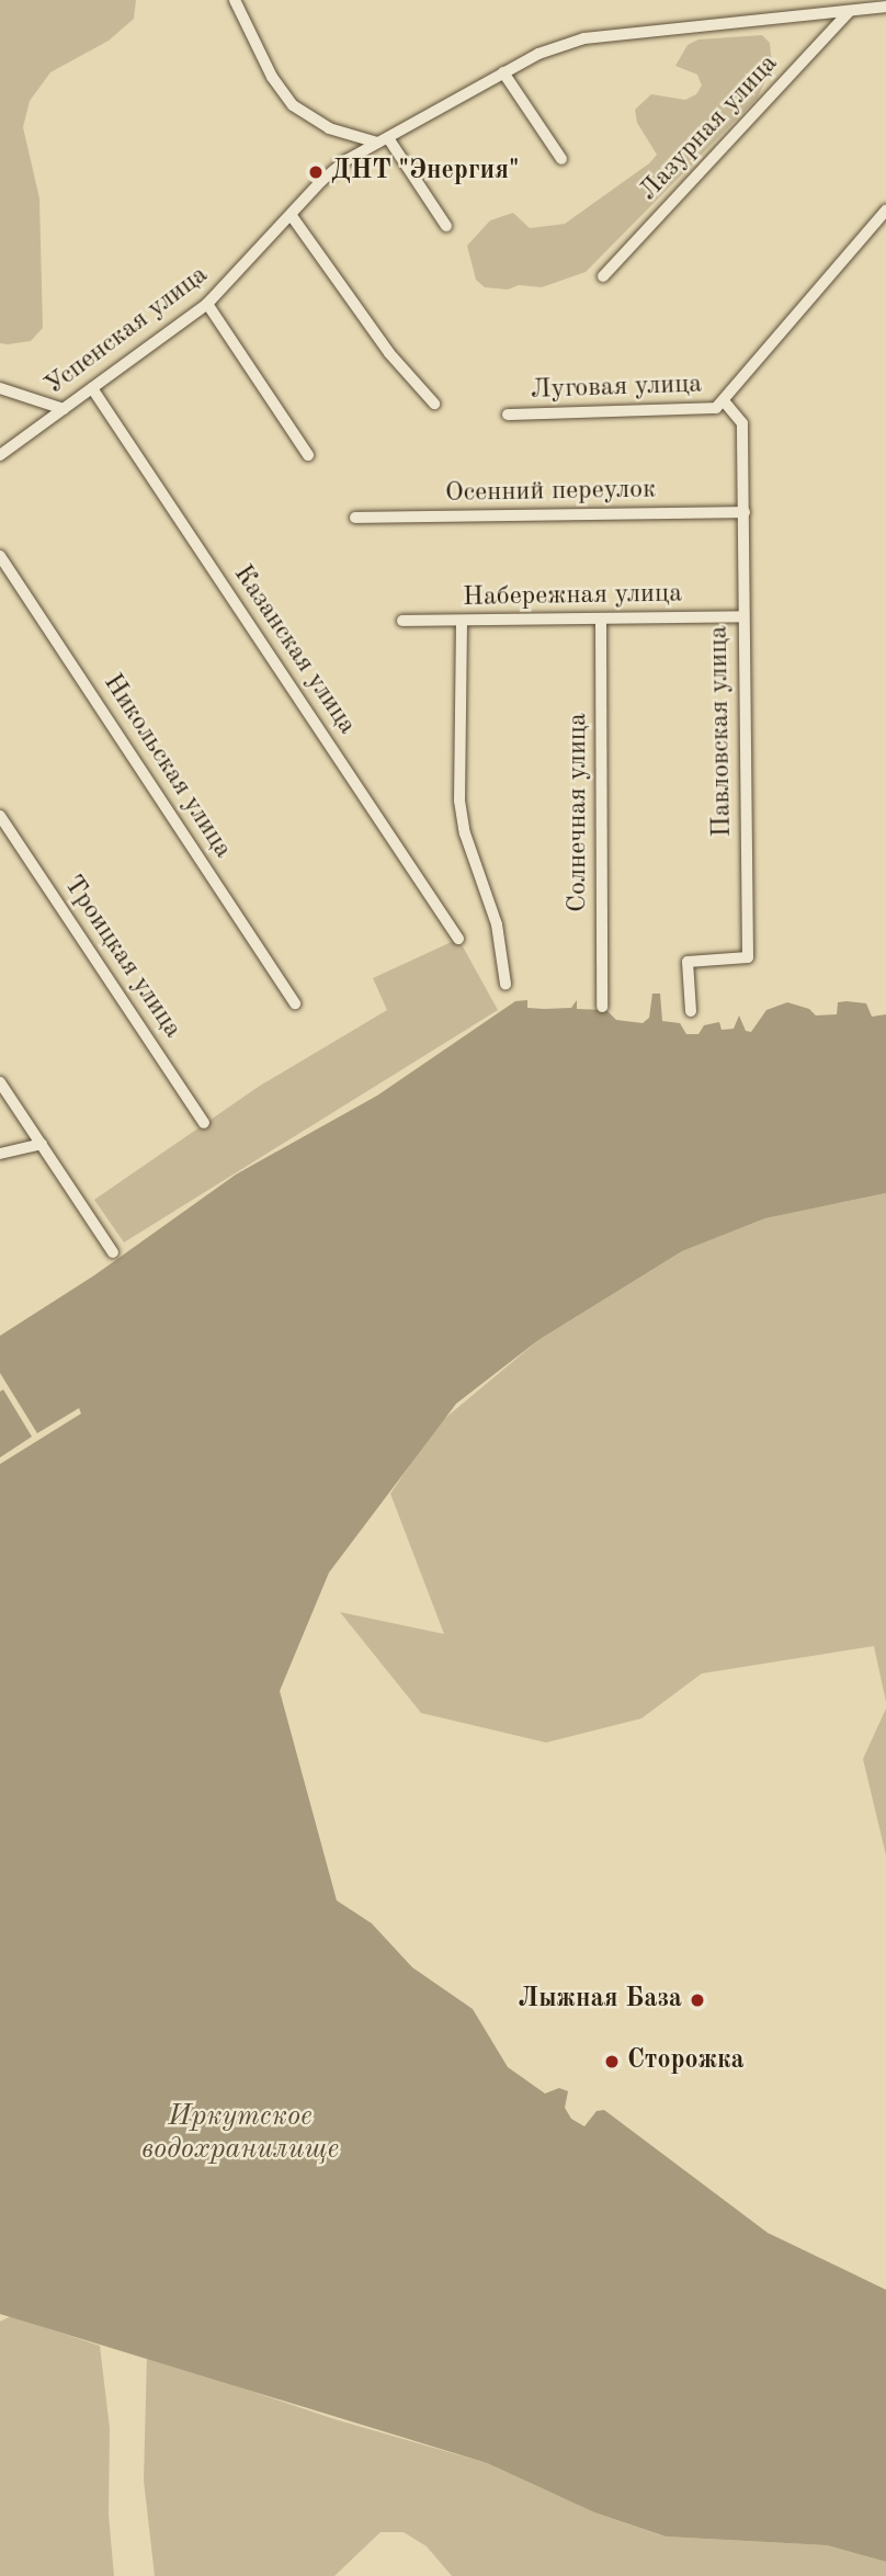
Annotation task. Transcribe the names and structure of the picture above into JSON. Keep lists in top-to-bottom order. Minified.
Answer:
{"streets":{"street":["Лазурная улица","Успенская улица","Луговая улица","Осенний переулок","Набережная улица","Казанская улица","Павловская улица","Никольская улица","Солнечная улица","Троицкая улица"]},"crossings":[["Лазурная улица","Успенская улица"],["Успенская улица","Казанская улица"],["Луговая улица","Павловская улица"],["Осенний переулок","Павловская улица"],["Набережная улица","Павловская улица"],["Набережная улица","Солнечная улица"]],"water":["Иркутское водохранилище"],"places":["ДНТ \"Энергия\"","Лыжная База","Сторожка"]}
